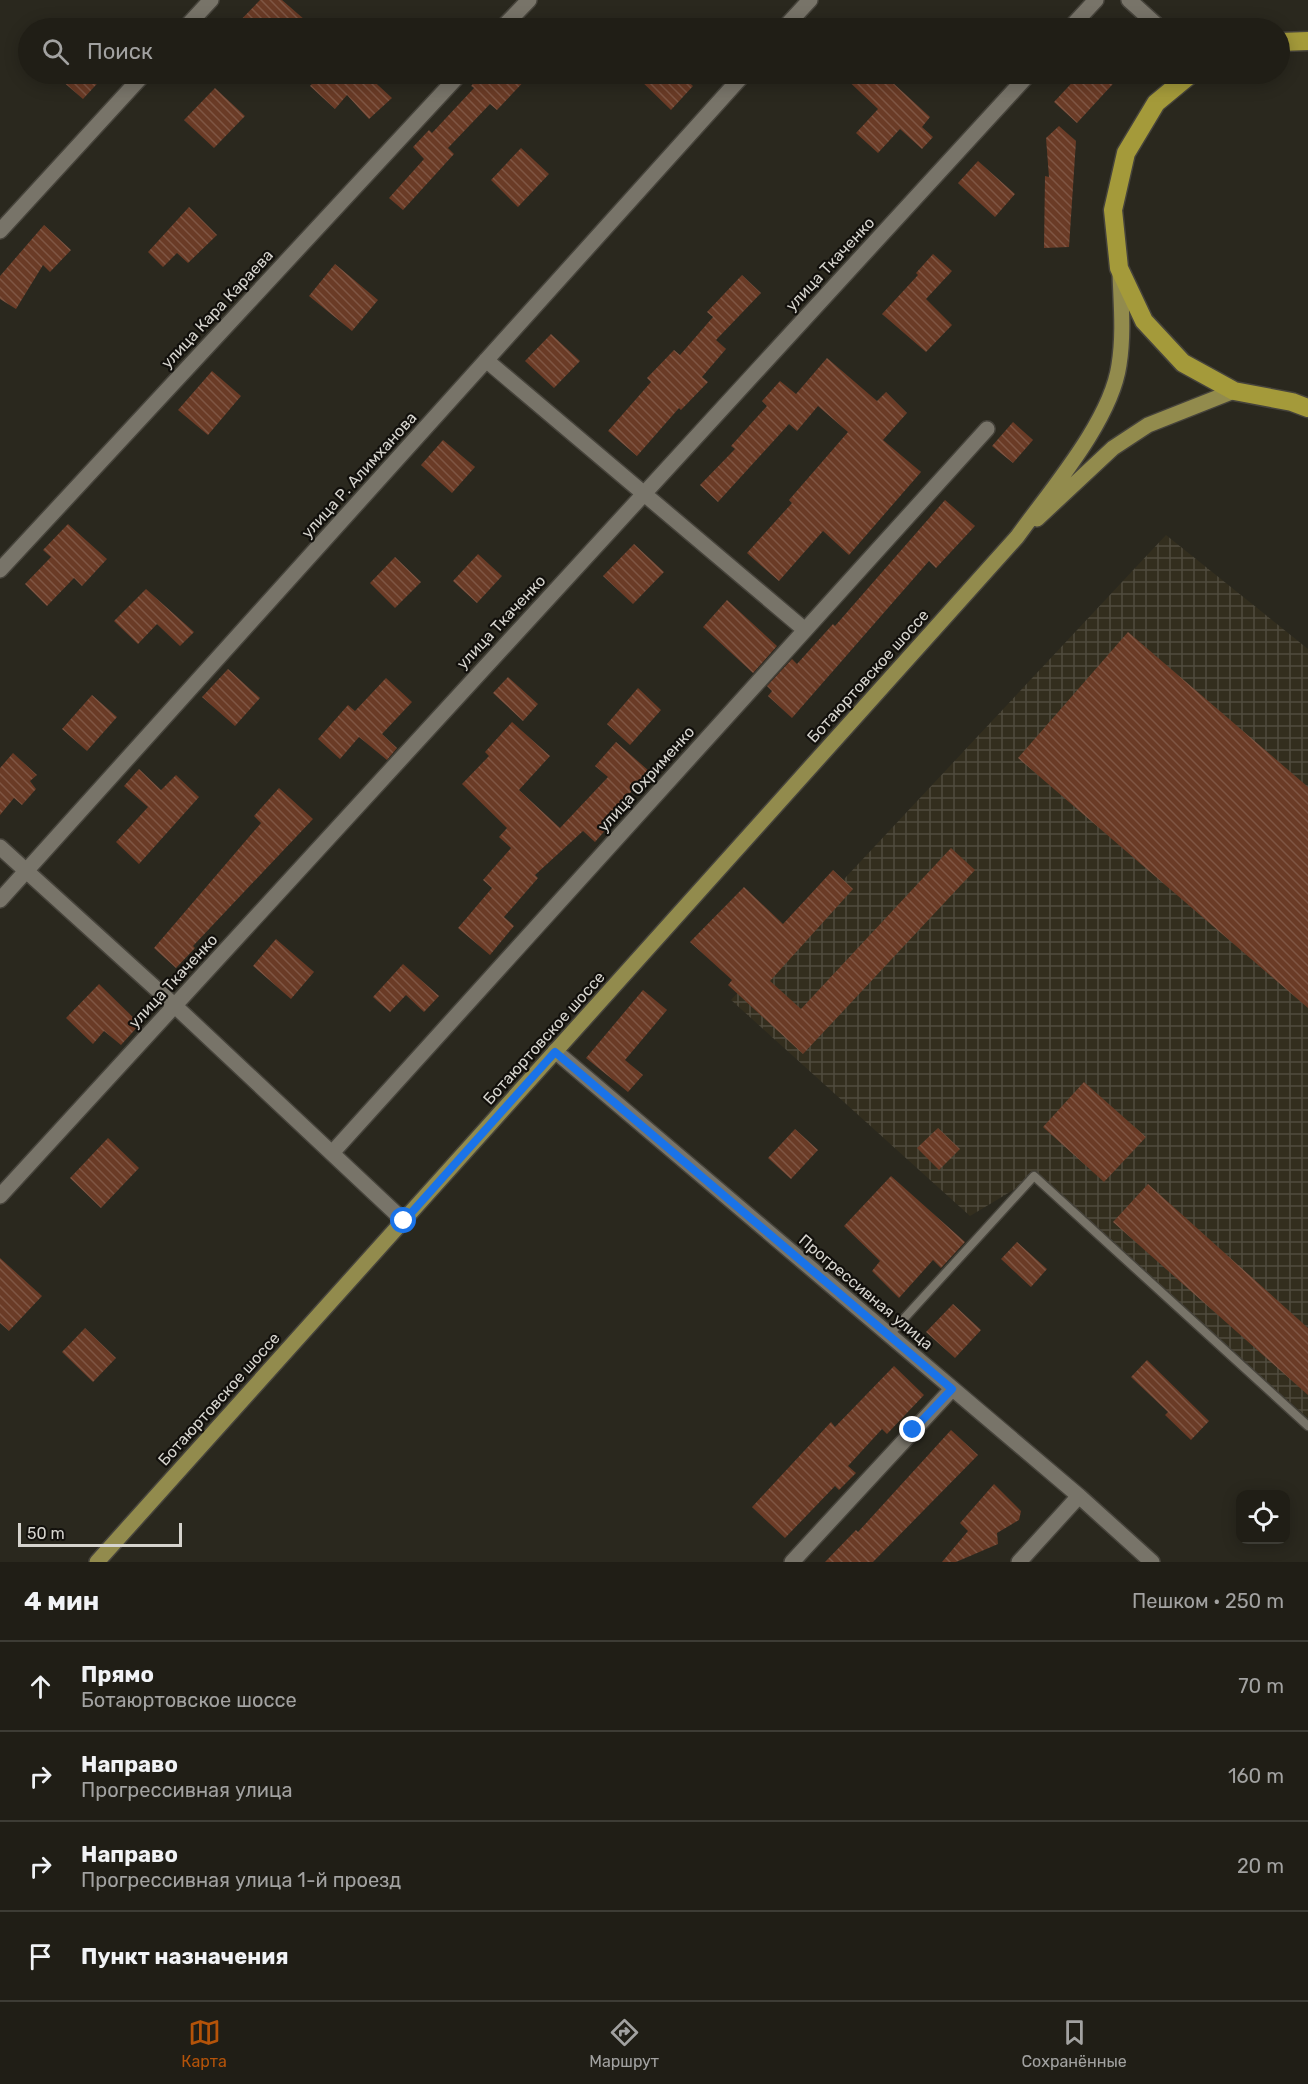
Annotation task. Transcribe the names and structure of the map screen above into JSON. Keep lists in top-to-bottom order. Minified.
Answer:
{"streets":{"main road":["Ботаюртовское шоссе"],"street":["улица Ткаченко","улица Кара Караева","улица Р. Алимханова","улица Охрименко","Прогрессивная улица"]},"crossings":[["Ботаюртовское шоссе","Прогрессивная улица"]],"scale_bar":"50 m","page":{"search":"Поиск","scale":"50 m","heading":["4 мин","Пешком · 250 m"],"list":[["Прямо","Ботаюртовское шоссе","70 m"],["Направо","Прогрессивная улица","160 m"],["Направо","Прогрессивная улица 1-й проезд","20 m"],"Пункт назначения"],"nav":["Карта","Маршрут","Сохранённые"]}}
